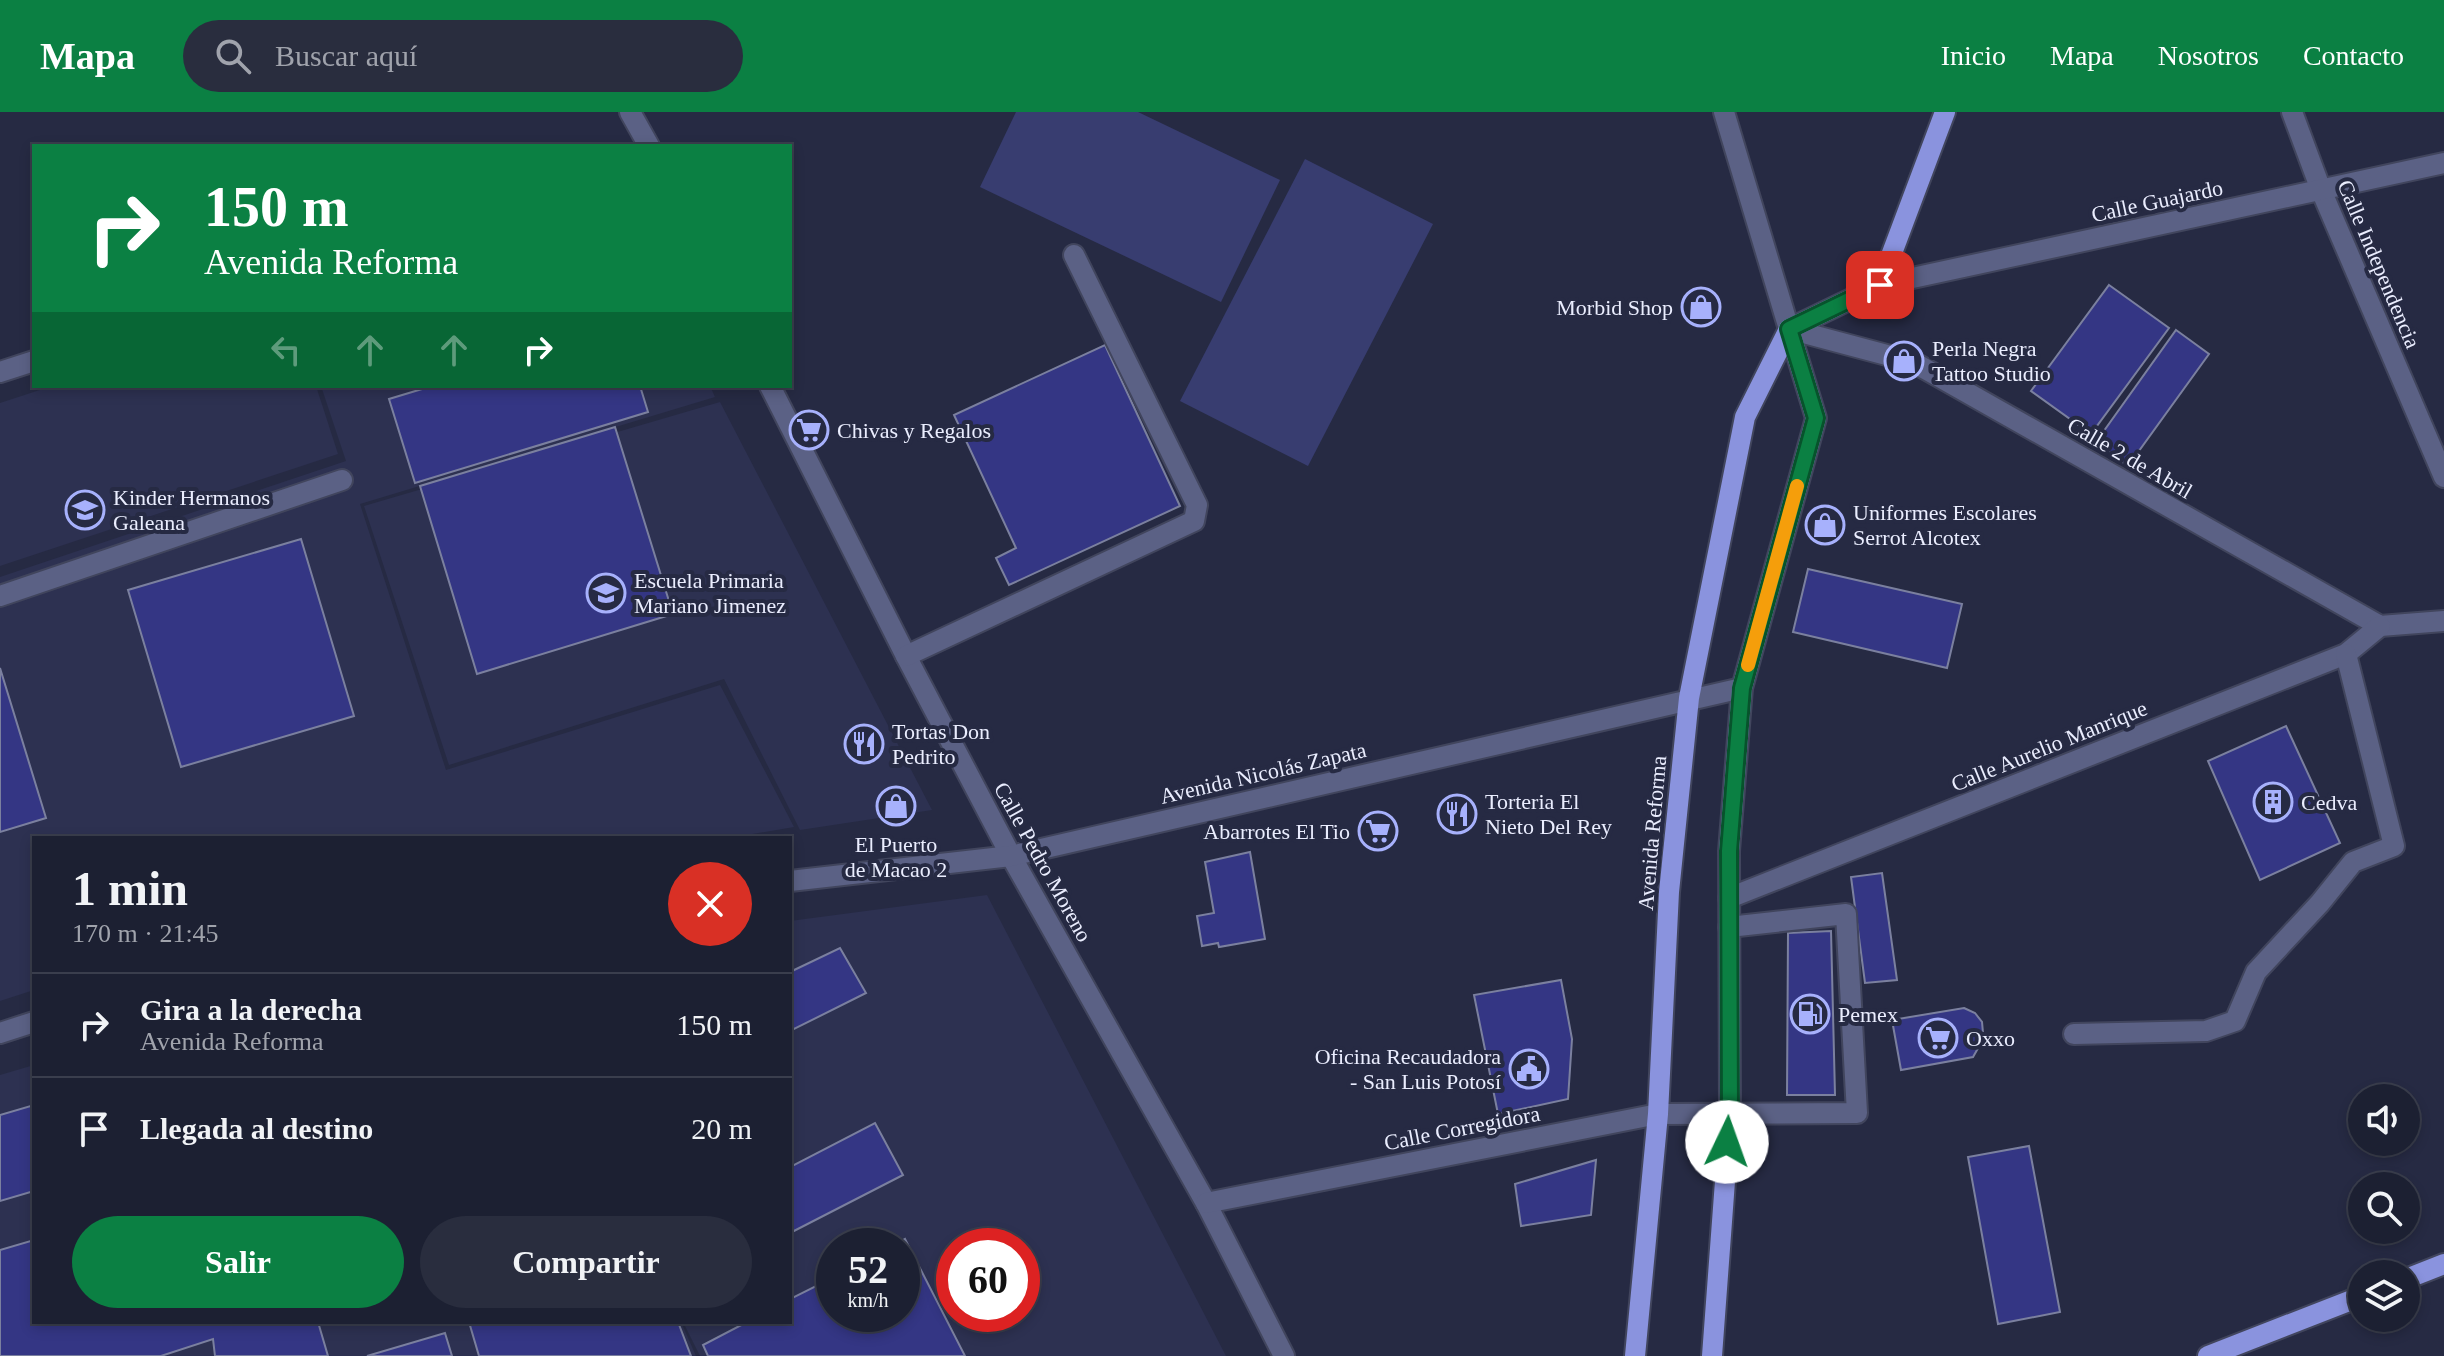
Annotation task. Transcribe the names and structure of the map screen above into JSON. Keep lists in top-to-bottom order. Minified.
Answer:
{"streets":{"main road":["Avenida Reforma"],"street":["Calle Guajardo","Calle Independencia","Calle 2 de Abril","Calle Aurelio Manrique","Avenida Nicolás Zapata","Calle Pedro Moreno","Calle Corregidora"]},"crossings":[["Calle Guajardo","Calle Independencia"],["Calle 2 de Abril","Calle Aurelio Manrique"],["Calle 2 de Abril","Avenida Reforma"],["Avenida Nicolás Zapata","Avenida Reforma"],["Avenida Nicolás Zapata","Calle Pedro Moreno"],["Avenida Reforma","Calle Corregidora"],["Calle Pedro Moreno","Calle Corregidora"]],"places":{"shop":["Morbid Shop","Perla Negra Tattoo Studio","Uniformes Escolares Serrot Alcotex","El Puerto de Macao 2"],"supermarket":["Chivas y Regalos","Abarrotes El Tio","Oxxo"],"school or university":["Kinder Hermanos Galeana","Escuela Primaria Mariano Jimenez"],"restaurant":["Tortas Don Pedrito","Torteria El Nieto Del Rey"],"building":["Cedva"],"fuel station":["Pemex"],"public building":["Oficina Recaudadora - San Luis Potosí"]},"page":{"header":"Mapa","search":"Buscar aquí","nav":["Inicio","Mapa","Nosotros","Contacto"],"turn":["150 m","Avenida Reforma"],"heading":["1 min","170 m · 21:45"],"list":[{"name":"Gira a la derecha","note":"Avenida Reforma","value":"150 m"},{"name":"Llegada al destino","value":"20 m"}],"buttons":["Salir","Compartir"],"speed":"52 km/h","limit":"60"}}
